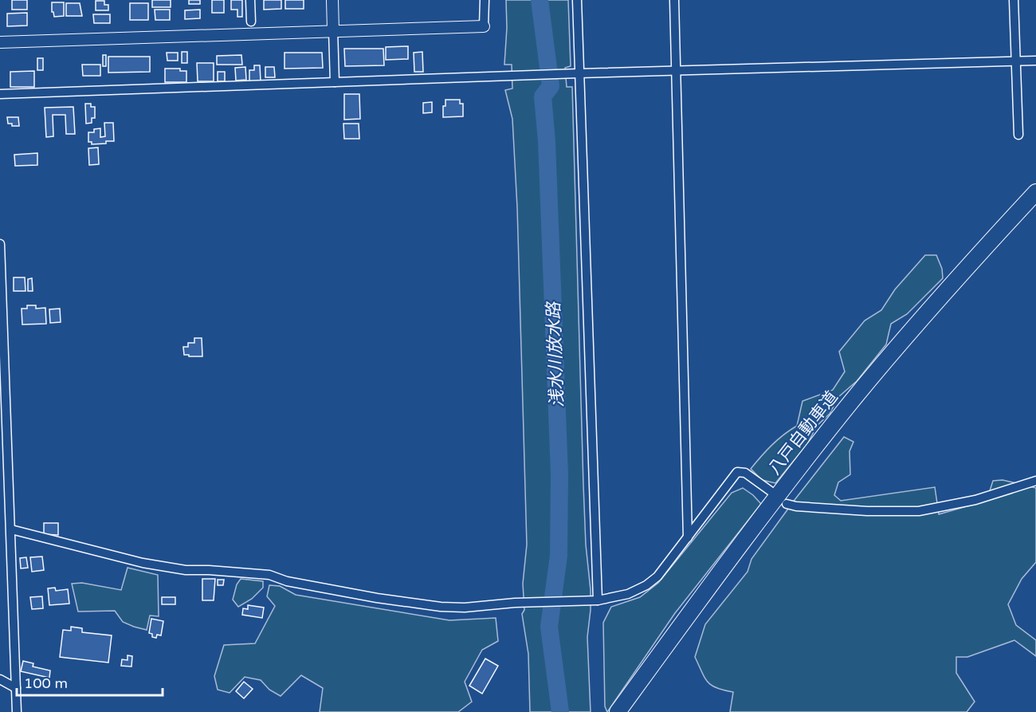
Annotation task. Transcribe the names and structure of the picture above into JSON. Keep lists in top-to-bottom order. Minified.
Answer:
{"streets":{"highway":["八戸自動車道"]},"water":["浅水川放水路"],"scale_bar":"100 m"}
